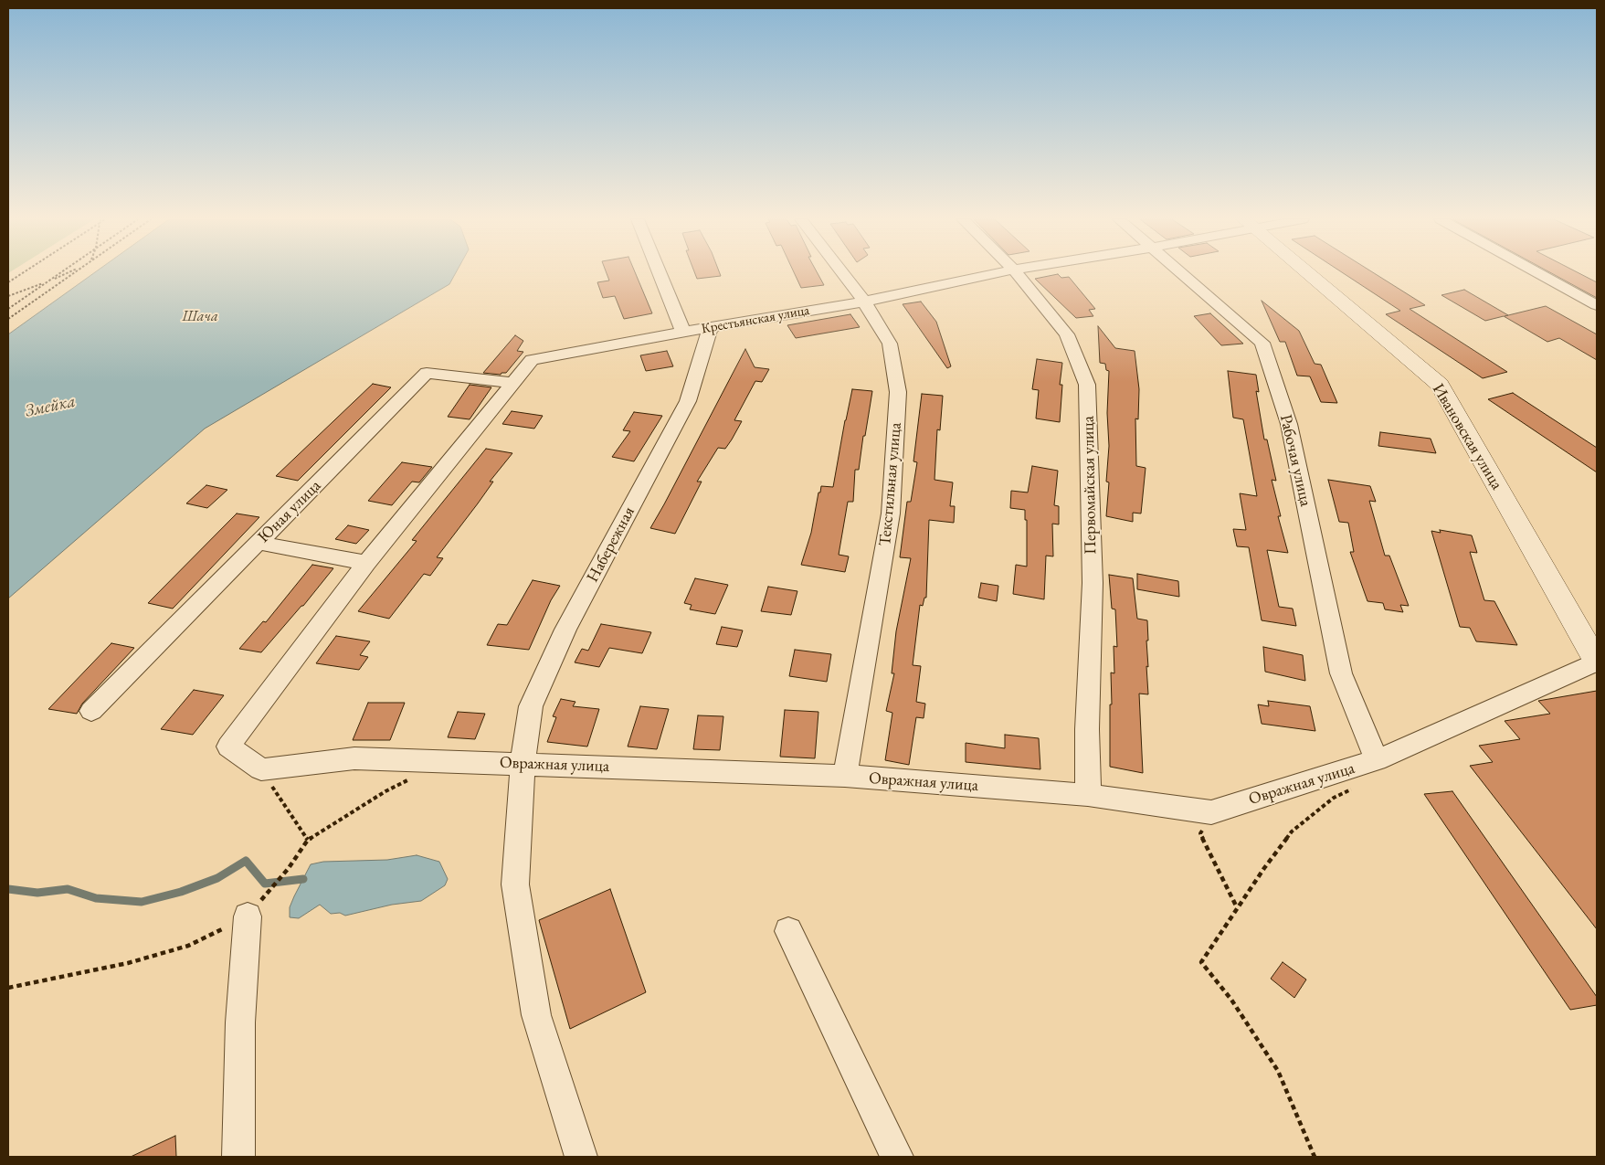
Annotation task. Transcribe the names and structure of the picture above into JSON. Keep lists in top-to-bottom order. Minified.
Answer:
{"streets":{"street":["Крестьянская улица","Ивановская улица","Рабочая улица","Текстильная улица","Первомайская улица","Юная улица","Набережная","Овражная улица"]},"crossings":[["Крестьянская улица","Текстильная улица"],["Крестьянская улица","Юная улица"],["Крестьянская улица","Набережная"],["Ивановская улица","Овражная улица"],["Рабочая улица","Овражная улица"],["Текстильная улица","Овражная улица"],["Первомайская улица","Овражная улица"],["Набережная","Овражная улица"]],"water":["Шача","Змейка"]}
